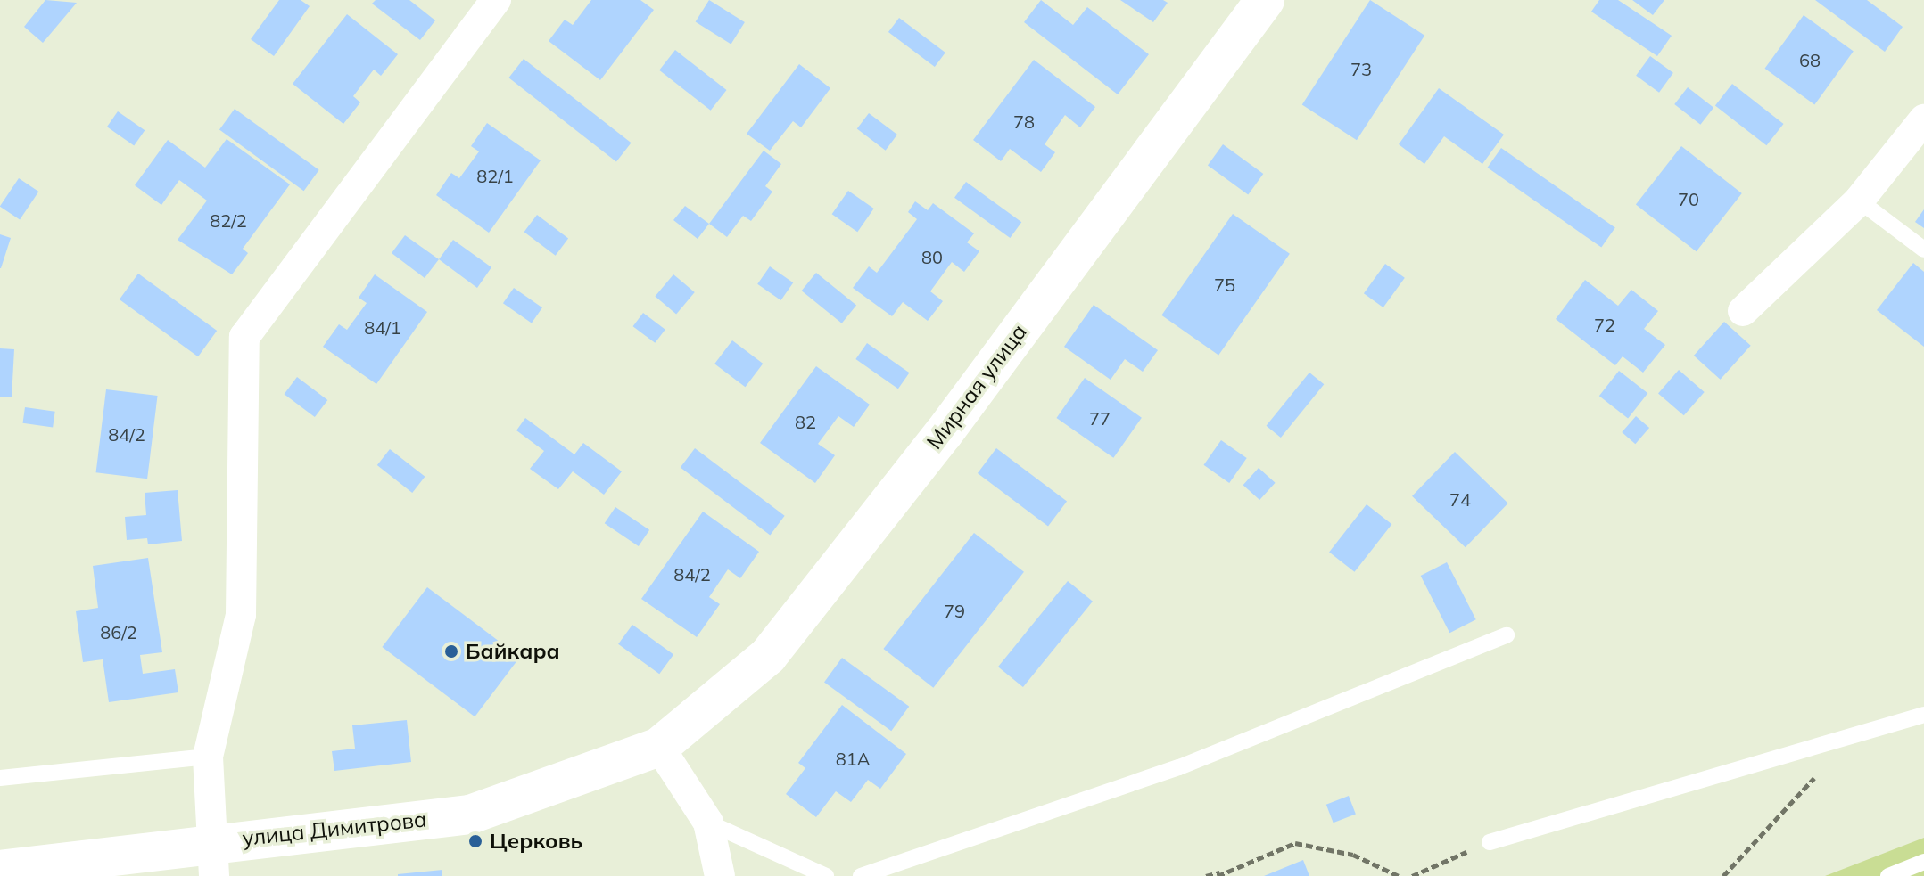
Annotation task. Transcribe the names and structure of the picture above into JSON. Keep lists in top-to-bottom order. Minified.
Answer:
{"streets":{"main road":["Мирная улица","улица Димитрова"]},"crossings":[["Мирная улица","улица Димитрова"]],"places":["Байкара","Церковь"],"house_numbers":["68","73","78","82/1","70","82/2","80","75","72","84/1","77","82","84/2","74","84/2","79","86/2","81А"]}
